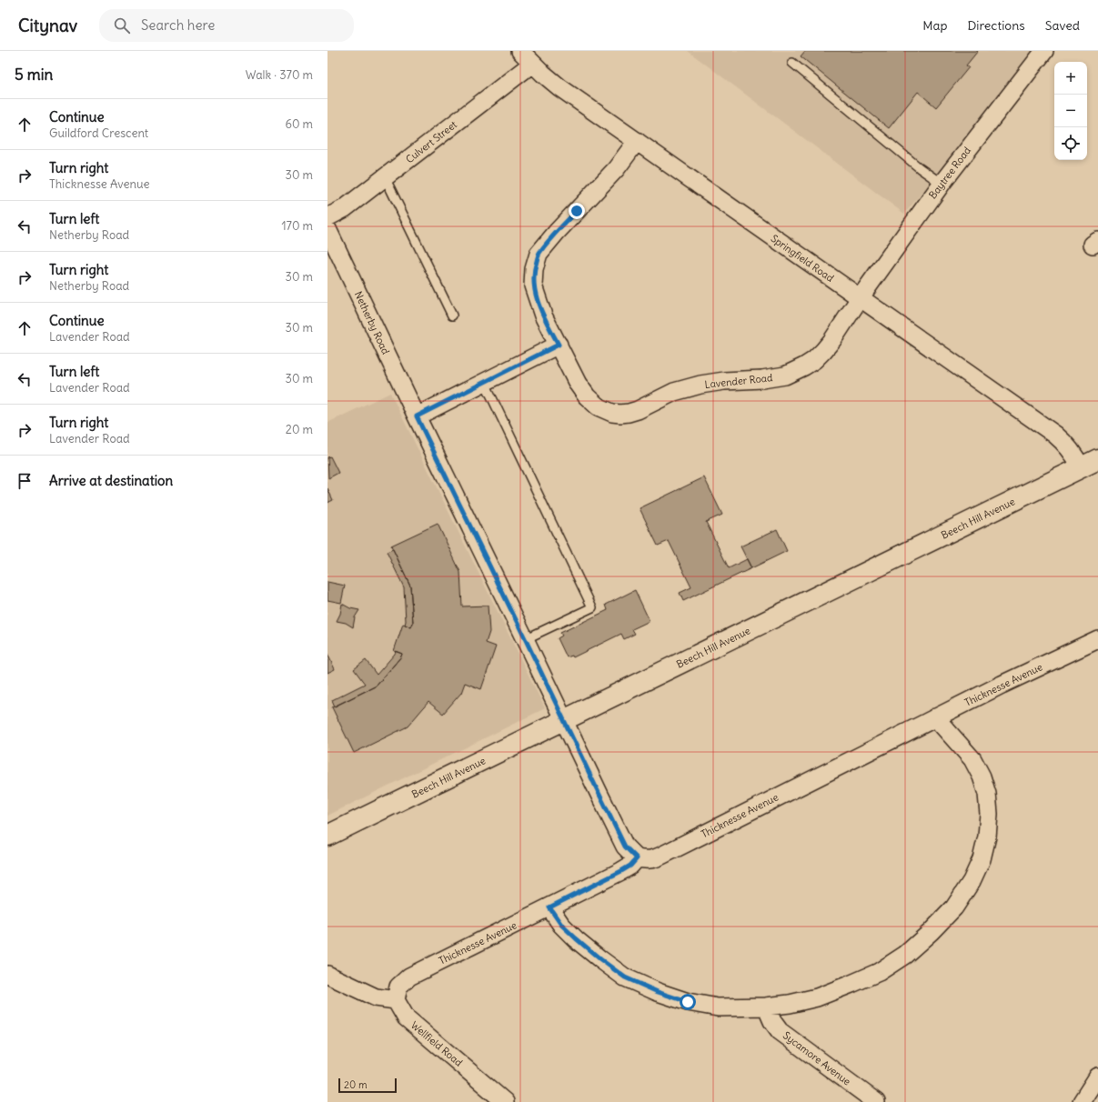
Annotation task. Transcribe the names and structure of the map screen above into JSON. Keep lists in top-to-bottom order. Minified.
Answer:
{"streets":{"street":["Culvert Street","Baytree Road","Springfield Road","Netherby Road","Lavender Road","Beech Hill Avenue","Thicknesse Avenue","Wellfield Road","Sycamore Avenue"]},"crossings":[["Culvert Street","Springfield Road"],["Baytree Road","Springfield Road"],["Baytree Road","Lavender Road"],["Springfield Road","Lavender Road"],["Springfield Road","Beech Hill Avenue"],["Netherby Road","Beech Hill Avenue"],["Netherby Road","Thicknesse Avenue"],["Thicknesse Avenue","Wellfield Road"]],"scale_bar":"20 m","page":{"header":"Citynav","search":"Search here","nav":["Map","Directions","Saved"],"heading":["5 min","Walk · 370 m"],"map_buttons":["+","−"],"list":[["Continue","Guildford Crescent","60 m"],["Turn right","Thicknesse Avenue","30 m"],["Turn left","Netherby Road","170 m"],["Turn right","Netherby Road","30 m"],["Continue","Lavender Road","30 m"],["Turn left","Lavender Road","30 m"],["Turn right","Lavender Road","20 m"],"Arrive at destination"],"scale":"20 m"}}
